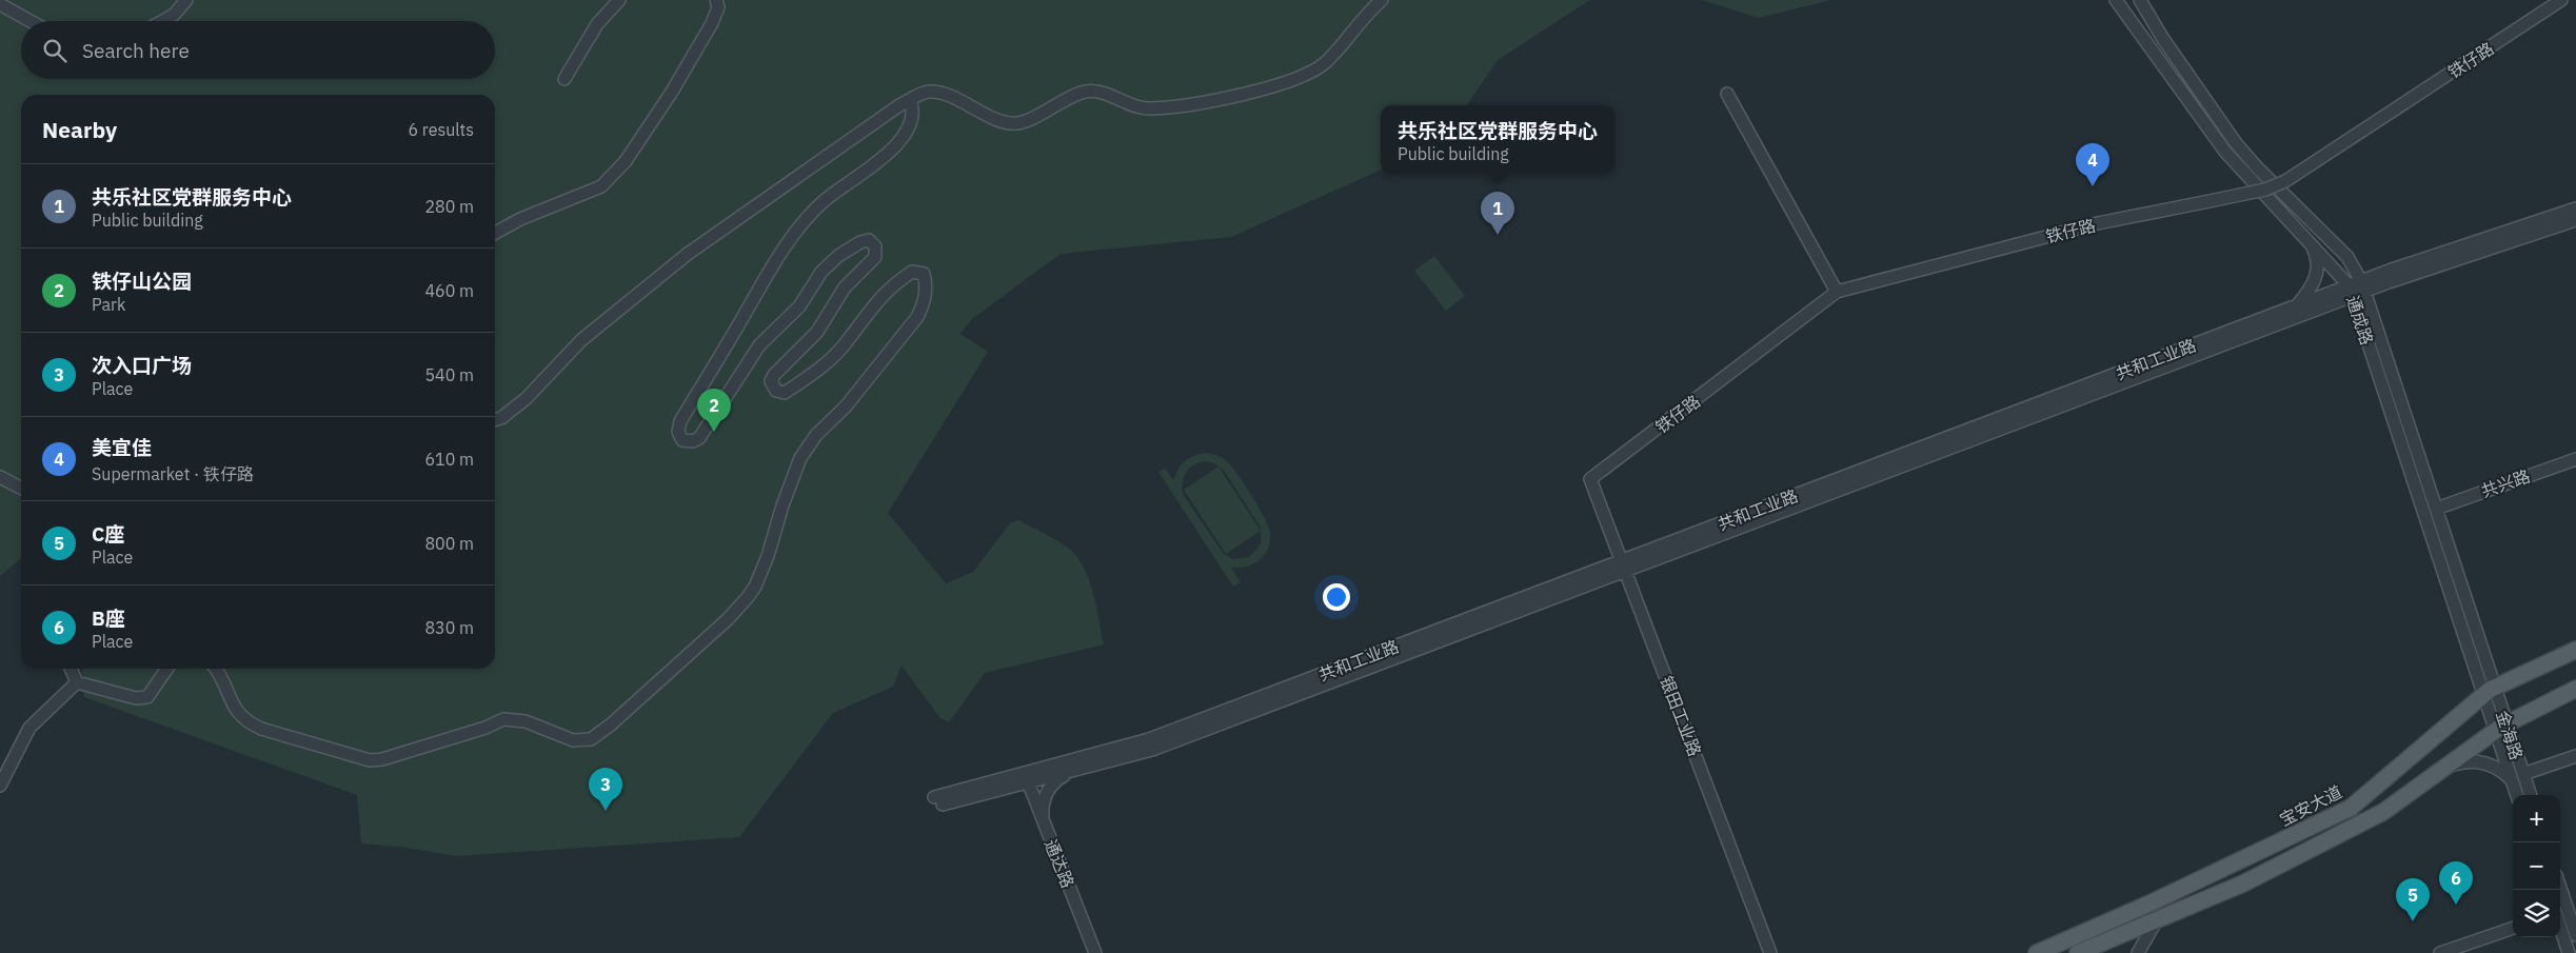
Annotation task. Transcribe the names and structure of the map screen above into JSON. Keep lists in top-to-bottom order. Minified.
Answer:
{"streets":{"main road":["宝安大道"],"street":["铁仔路","通成路","共和工业路","共兴路","银田工业路","金海路","通达路"]},"crossings":[["铁仔路","银田工业路"],["通成路","共和工业路"],["通成路","共兴路"],["通成路","金海路"],["共和工业路","银田工业路"],["共和工业路","通达路"],["金海路","宝安大道"]],"page":{"search":"Search here","heading":["Nearby","6 results"],"popup":["共乐社区党群服务中心","Public building"],"pins":["4","1","2","3","6","5"],"list":[{"mark":"1","name":"共乐社区党群服务中心","note":"Public building","value":"280 m"},{"mark":"2","name":"铁仔山公园","note":"Park","value":"460 m"},{"mark":"3","name":"次入口广场","note":"Place","value":"540 m"},{"mark":"4","name":"美宜佳","note":"Supermarket · 铁仔路","value":"610 m"},{"mark":"5","name":"C座","note":"Place","value":"800 m"},{"mark":"6","name":"B座","note":"Place","value":"830 m"}],"map_buttons":["+","−"]}}
